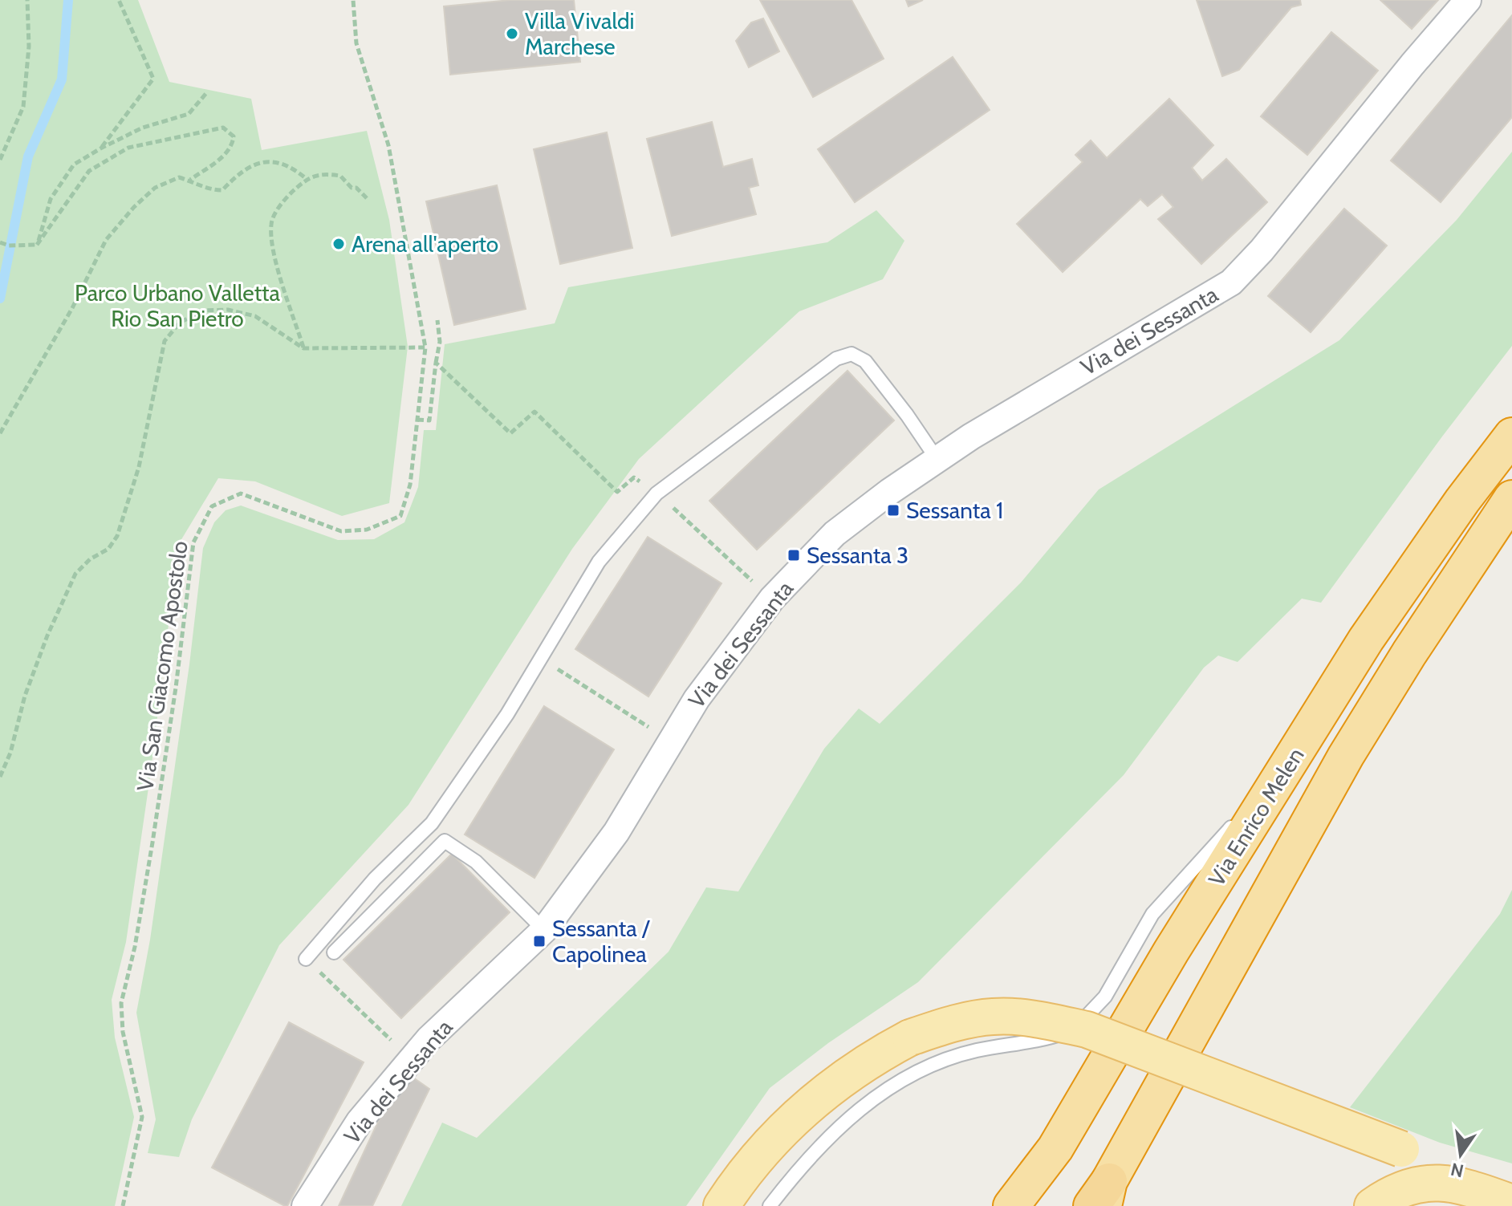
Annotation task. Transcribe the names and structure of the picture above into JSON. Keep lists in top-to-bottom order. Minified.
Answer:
{"streets":{"highway":["Via Enrico Melen"],"street":["Via dei Sessanta"],"path":["Via San Giacomo Apostolo"]},"parks":["Parco Urbano Valletta Rio San Pietro"],"places":{"other":["Villa Vivaldi Marchese","Arena all'aperto"],"transit":["Sessanta 1","Sessanta 3","Sessanta / Capolinea"]},"north":"bottom"}
